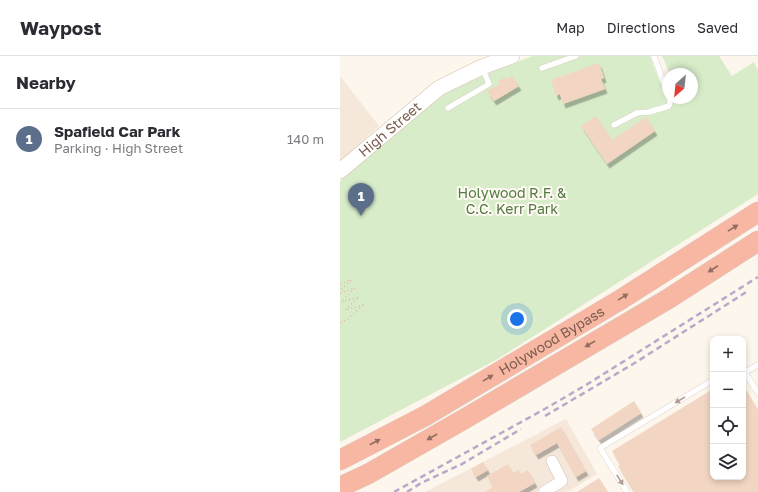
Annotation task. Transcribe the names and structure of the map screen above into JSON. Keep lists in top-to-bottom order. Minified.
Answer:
{"streets":{"highway":["Holywood Bypass"],"main road":["High Street"]},"parks":["Holywood R.F. & C.C. Kerr Park"],"north":"bottom left","page":{"header":"Waypost","nav":["Map","Directions","Saved"],"heading":"Nearby","list":[{"mark":"1","name":"Spafield Car Park","note":"Parking · High Street","value":"140 m"}],"pins":"1","map_buttons":["+","−"]}}
